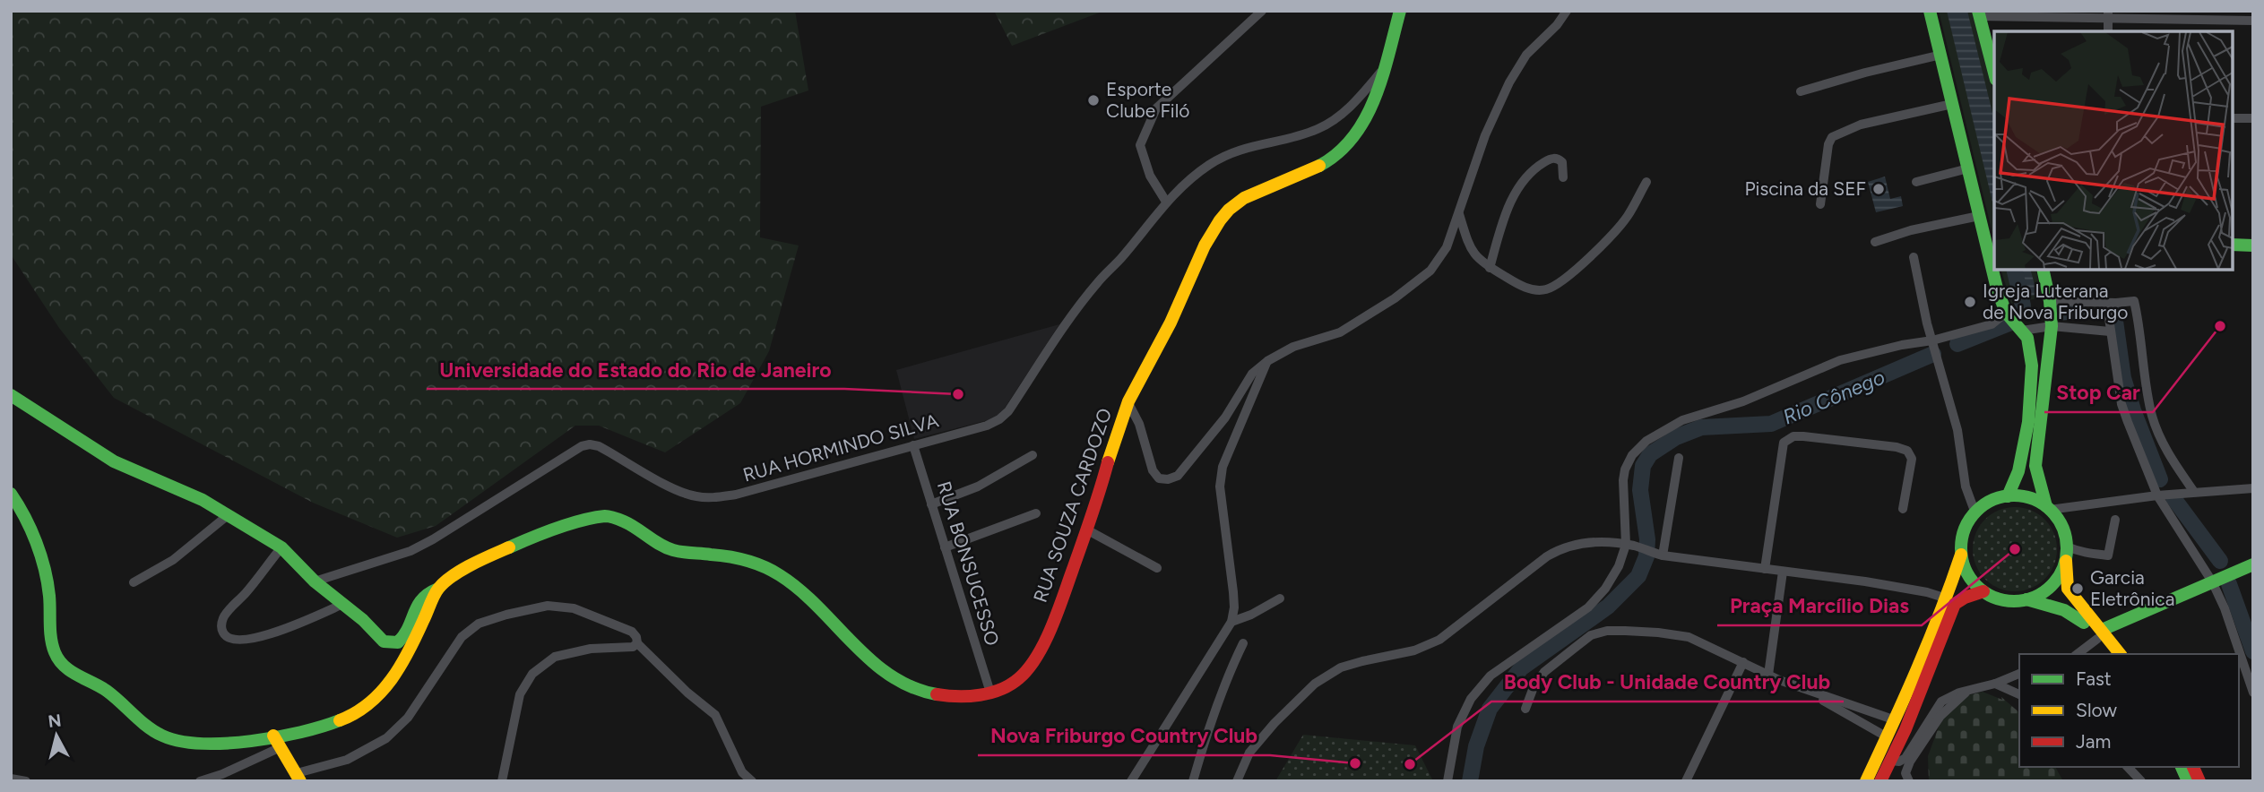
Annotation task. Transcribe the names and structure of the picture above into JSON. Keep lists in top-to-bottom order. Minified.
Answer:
{"streets":{"street":["RUA HORMINDO SILVA","RUA SOUZA CARDOZO","RUA BONSUCESSO"]},"crossings":[["RUA HORMINDO SILVA","RUA SOUZA CARDOZO"],["RUA HORMINDO SILVA","RUA BONSUCESSO"],["RUA SOUZA CARDOZO","RUA BONSUCESSO"]],"water":["Rio Cônego"],"places":["Esporte Clube Filó","Piscina da SEF","Igreja Luterana de Nova Friburgo","Stop Car","Universidade do Estado do Rio de Janeiro","Praça Marcílio Dias","Garcia Eletrônica","Nova Friburgo Country Club","Body Club - Unidade Country Club"],"legend":["Fast","Slow","Jam"],"north":"top"}
